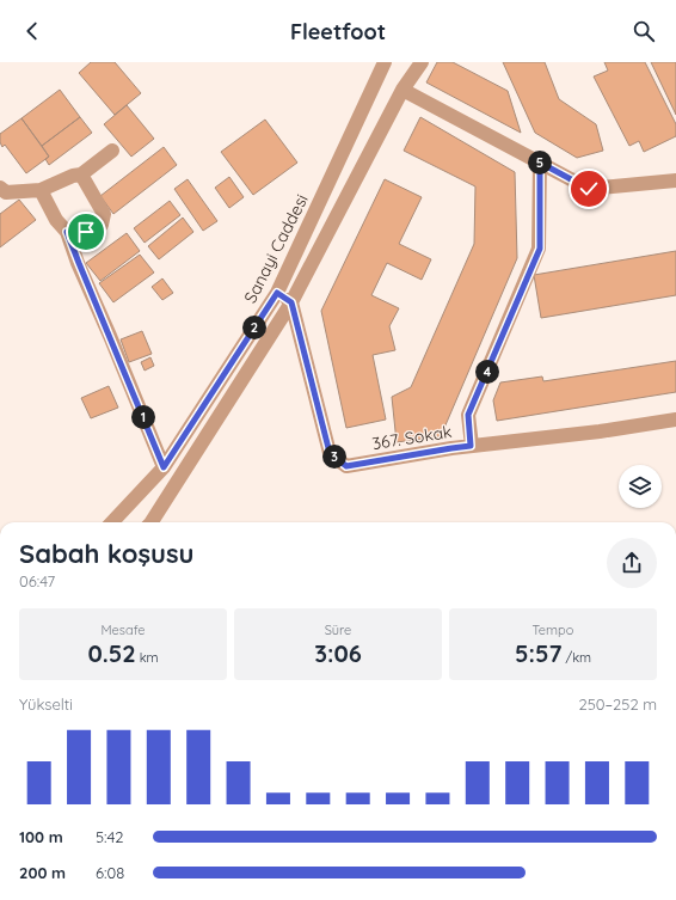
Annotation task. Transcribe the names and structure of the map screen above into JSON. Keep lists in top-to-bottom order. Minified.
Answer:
{"streets":{"street":["Sanayi Caddesi","367. Sokak"]},"page":{"header":"Fleetfoot","pins":["5","2","4","1","3"],"heading":["Sabah koşusu","06:47"],"stats":[["Mesafe","0.52 km"],["Süre","3:06"],["Tempo","5:57 /km"]],"chart":["Yükselti","250–252 m"],"list":[{"name":"100 m","note":"5:42"},{"name":"200 m","note":"6:08"}]}}
